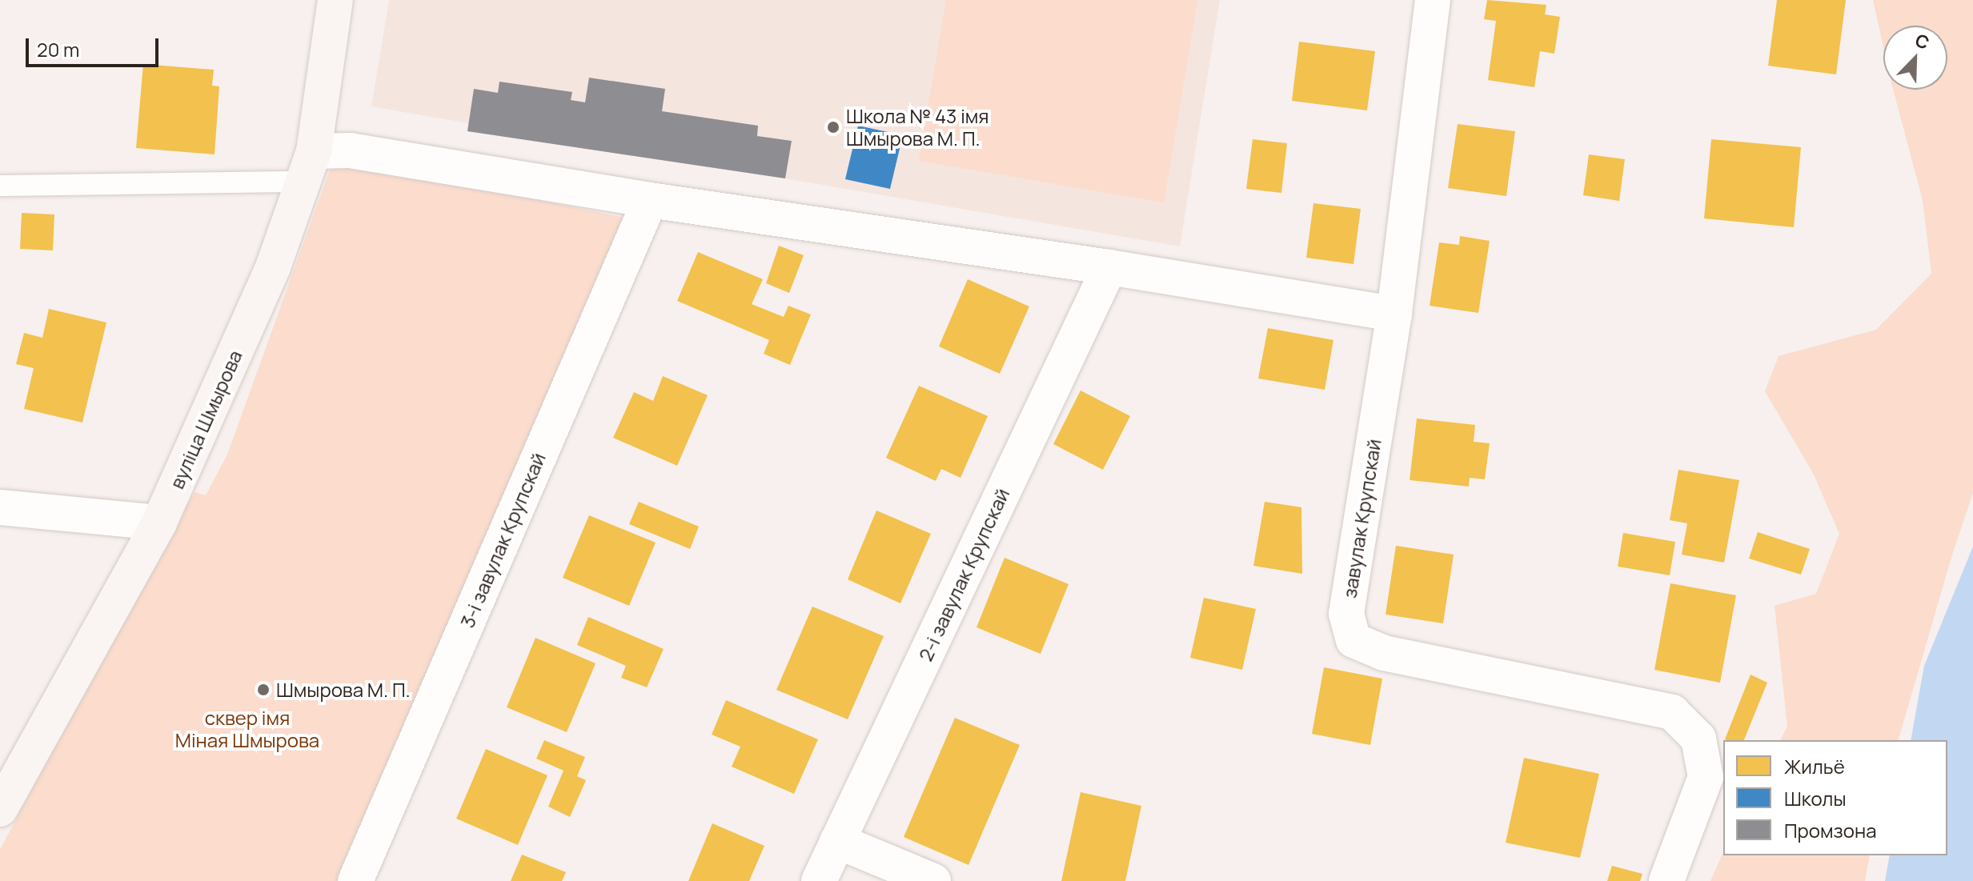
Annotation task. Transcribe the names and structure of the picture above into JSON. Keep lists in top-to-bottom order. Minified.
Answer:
{"streets":{"street":["вуліца Шмырова","завулак Крупскай","3-і завулак Крупскай","2-і завулак Крупскай"]},"parks":["сквер імя Міная Шмырова"],"places":["Школа № 43 імя Шмырова М. П.","Шмырова М. П."],"legend":["Жильё","Школы","Промзона"],"scale_bar":"20 m","north":"top right"}
